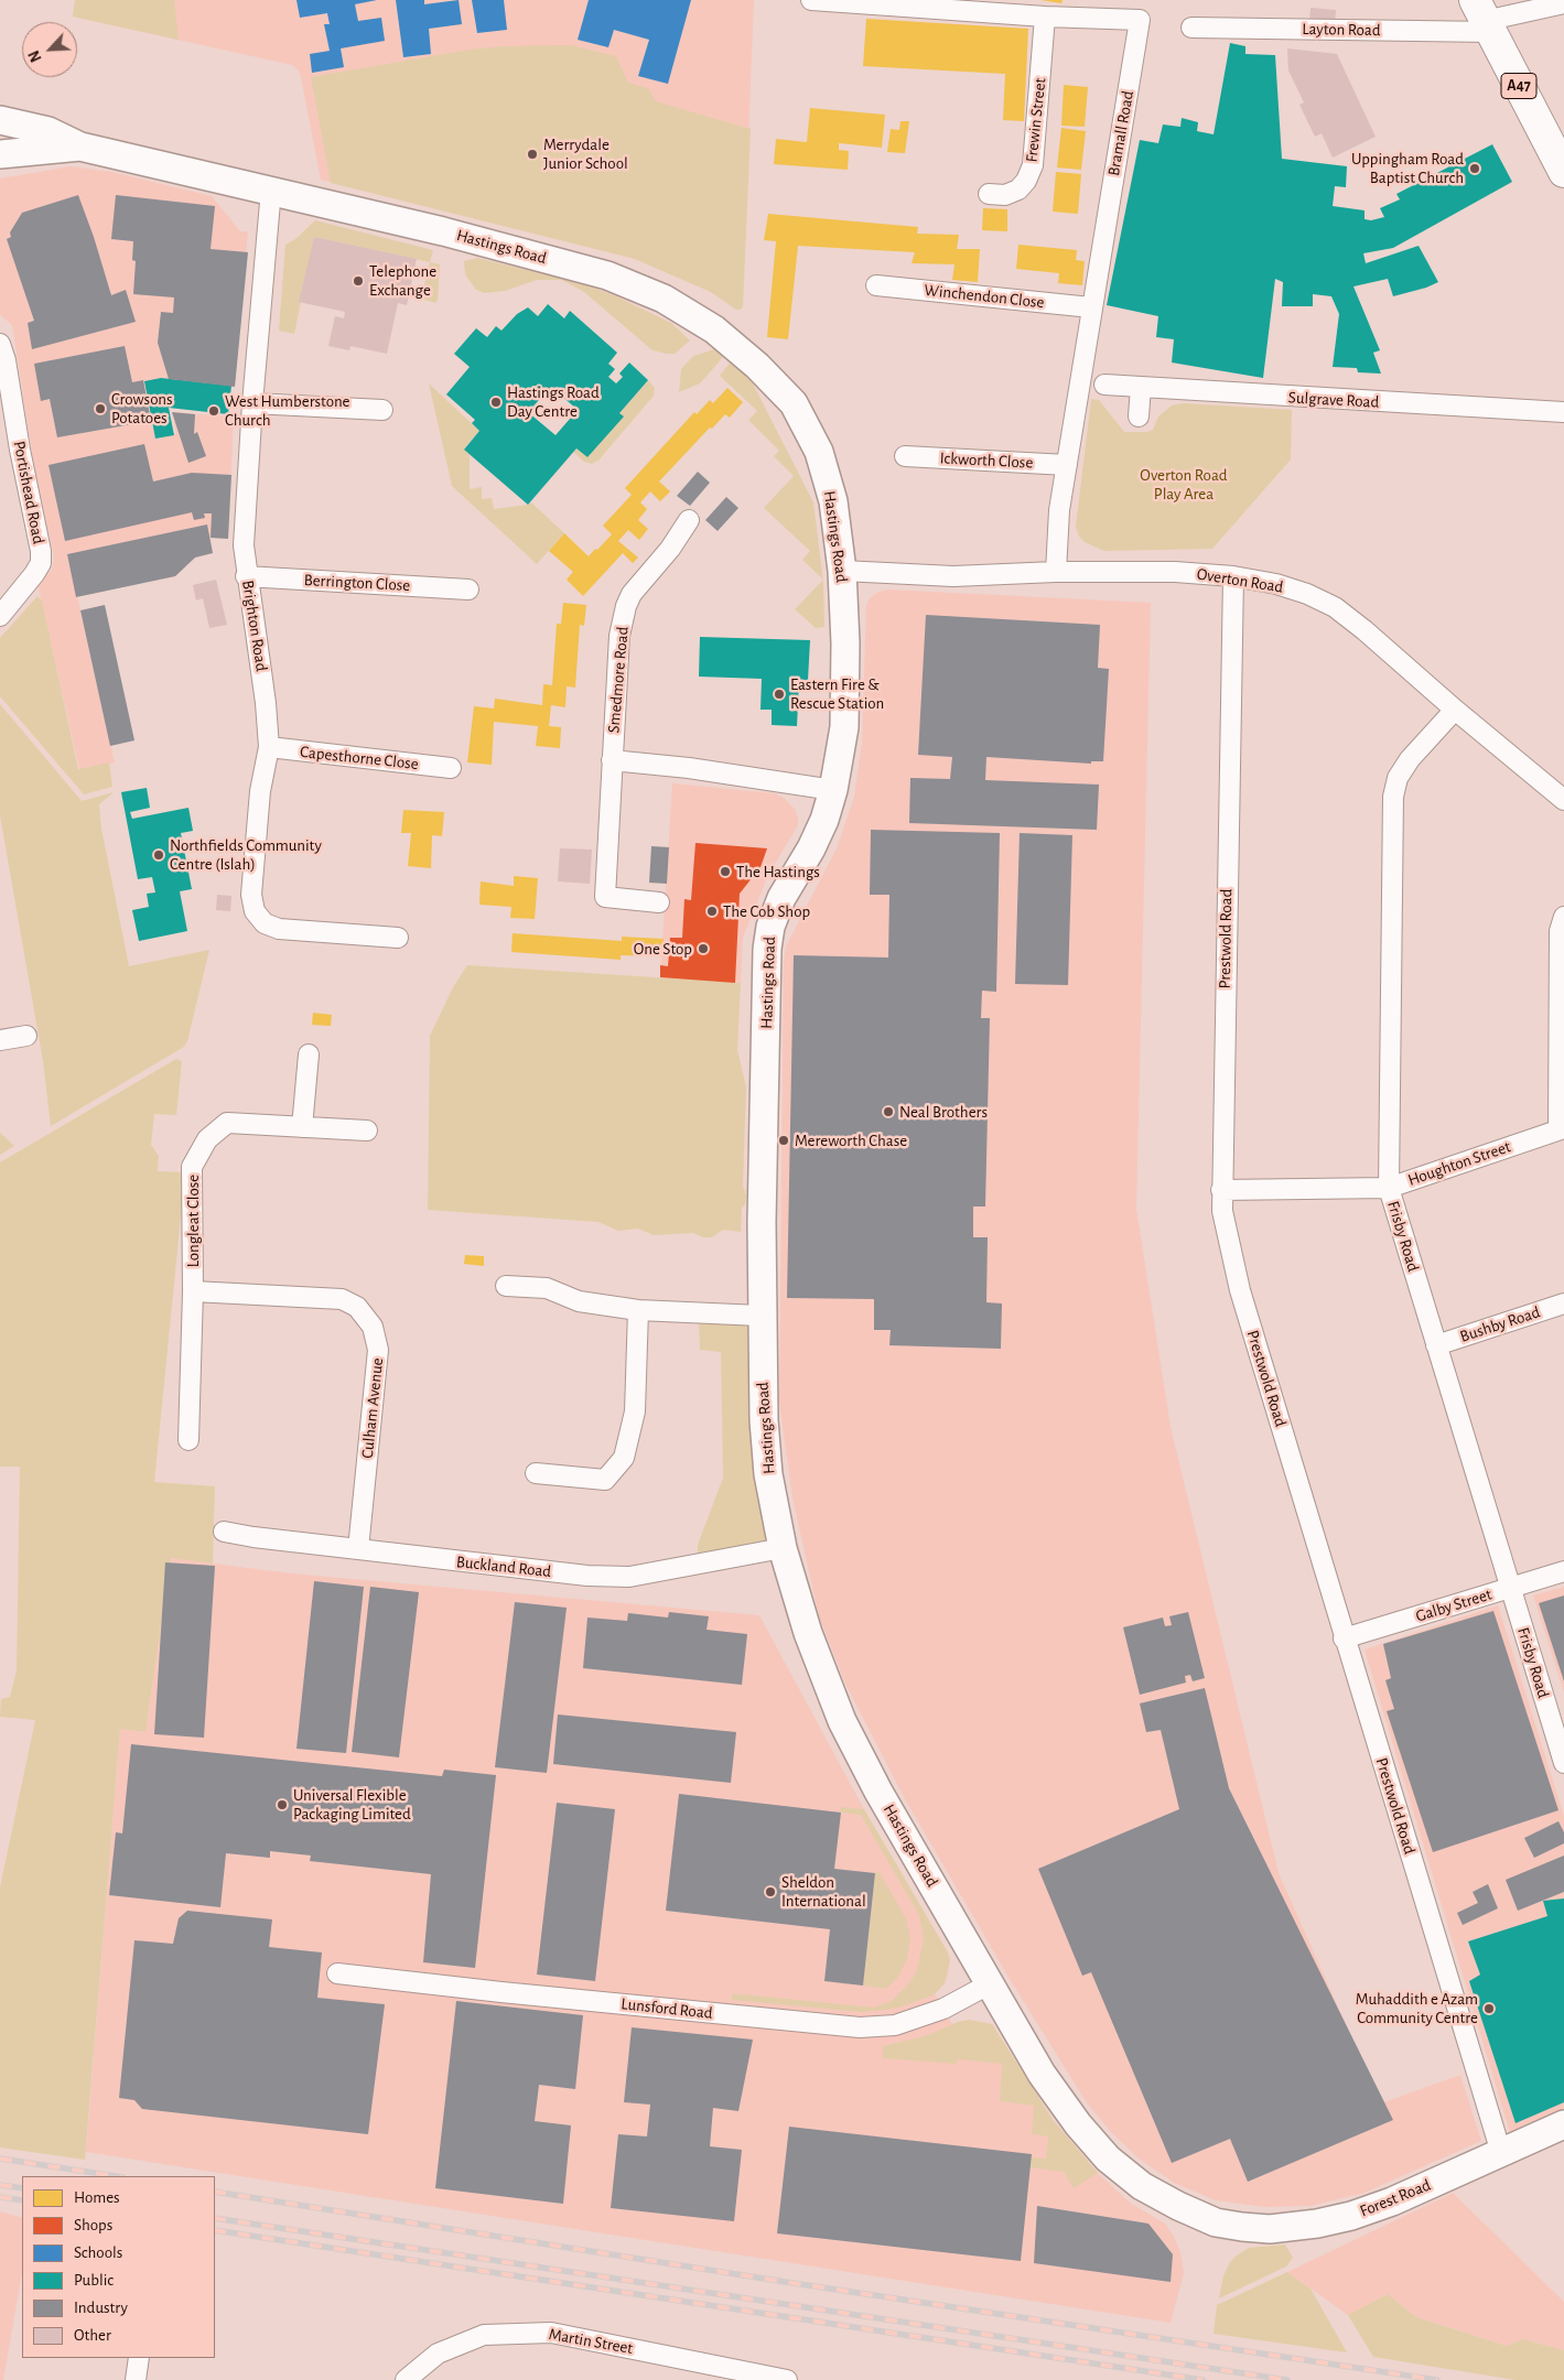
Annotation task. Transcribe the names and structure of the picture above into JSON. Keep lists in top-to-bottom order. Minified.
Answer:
{"streets":{"main road":["A47"],"street":["Layton Road","Frewin Street","Bramall Road","Hastings Road","Winchendon Close","Sulgrave Road","Ickworth Close","Portishead Road","Overton Road","Berrington Close","Brighton Road","Smedmore Road","Capesthorne Close","Prestwold Road","Houghton Street","Longleat Close","Frisby Road","Bushby Road","Culham Avenue","Buckland Road","Galby Street","Lunsford Road","Forest Road","Martin Street"]},"crossings":[["Layton Road","A47"],["Frewin Street","Bramall Road"],["Bramall Road","Winchendon Close"],["Bramall Road","Ickworth Close"],["Bramall Road","Overton Road"],["Hastings Road","Overton Road"],["Hastings Road","Brighton Road"],["Hastings Road","Buckland Road"],["Hastings Road","Lunsford Road"],["Hastings Road","Forest Road"],["Overton Road","Prestwold Road"],["Overton Road","Frisby Road"],["Berrington Close","Brighton Road"],["Brighton Road","Capesthorne Close"],["Prestwold Road","Houghton Street"],["Prestwold Road","Galby Street"],["Prestwold Road","Forest Road"],["Houghton Street","Frisby Road"],["Longleat Close","Culham Avenue"],["Frisby Road","Bushby Road"],["Frisby Road","Galby Street"],["Culham Avenue","Buckland Road"]],"parks":["Overton Road Play Area"],"places":["Merrydale Junior School","Uppingham Road Baptist Church","Telephone Exchange","Hastings Road Day Centre","Crowsons Potatoes","West Humberstone Church","Eastern Fire & Rescue Station","Northfields Community Centre (Islah)","The Hastings","The Cob Shop","One Stop","Neal Brothers","Mereworth Chase","Universal Flexible Packaging Limited","Sheldon International","Muhaddith e Azam Community Centre"],"legend":["Homes","Shops","Schools","Public","Industry","Other"],"north":"bottom left"}
